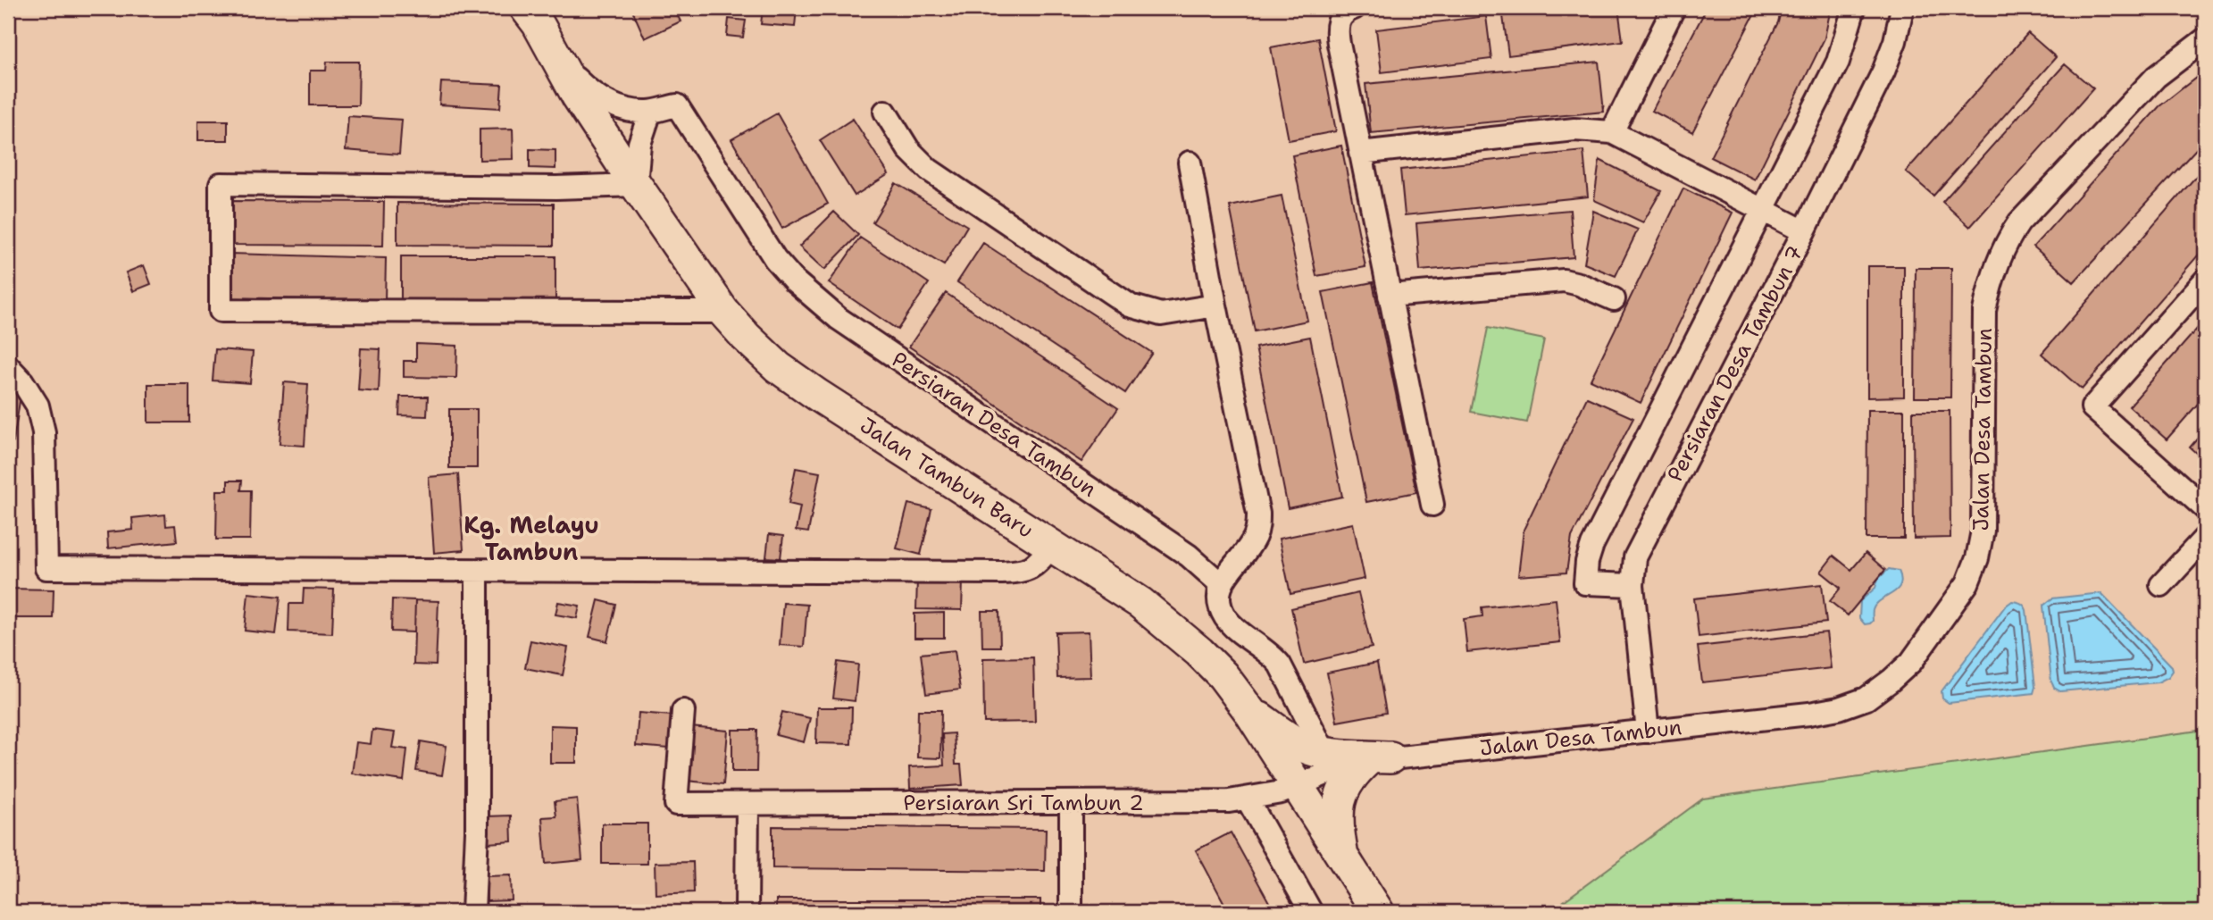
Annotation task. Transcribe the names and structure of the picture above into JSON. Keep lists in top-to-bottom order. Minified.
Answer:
{"streets":{"main road":["Jalan Tambun Baru"],"street":["Persiaran Desa Tambun 7","Persiaran Desa Tambun","Jalan Desa Tambun","Persiaran Sri Tambun 2"]},"crossings":[["Persiaran Desa Tambun 7","Jalan Desa Tambun"],["Persiaran Desa Tambun","Jalan Tambun Baru"],["Jalan Desa Tambun","Jalan Tambun Baru"],["Jalan Desa Tambun","Persiaran Sri Tambun 2"],["Jalan Tambun Baru","Persiaran Sri Tambun 2"]],"districts":["Kg. Melayu Tambun"]}
